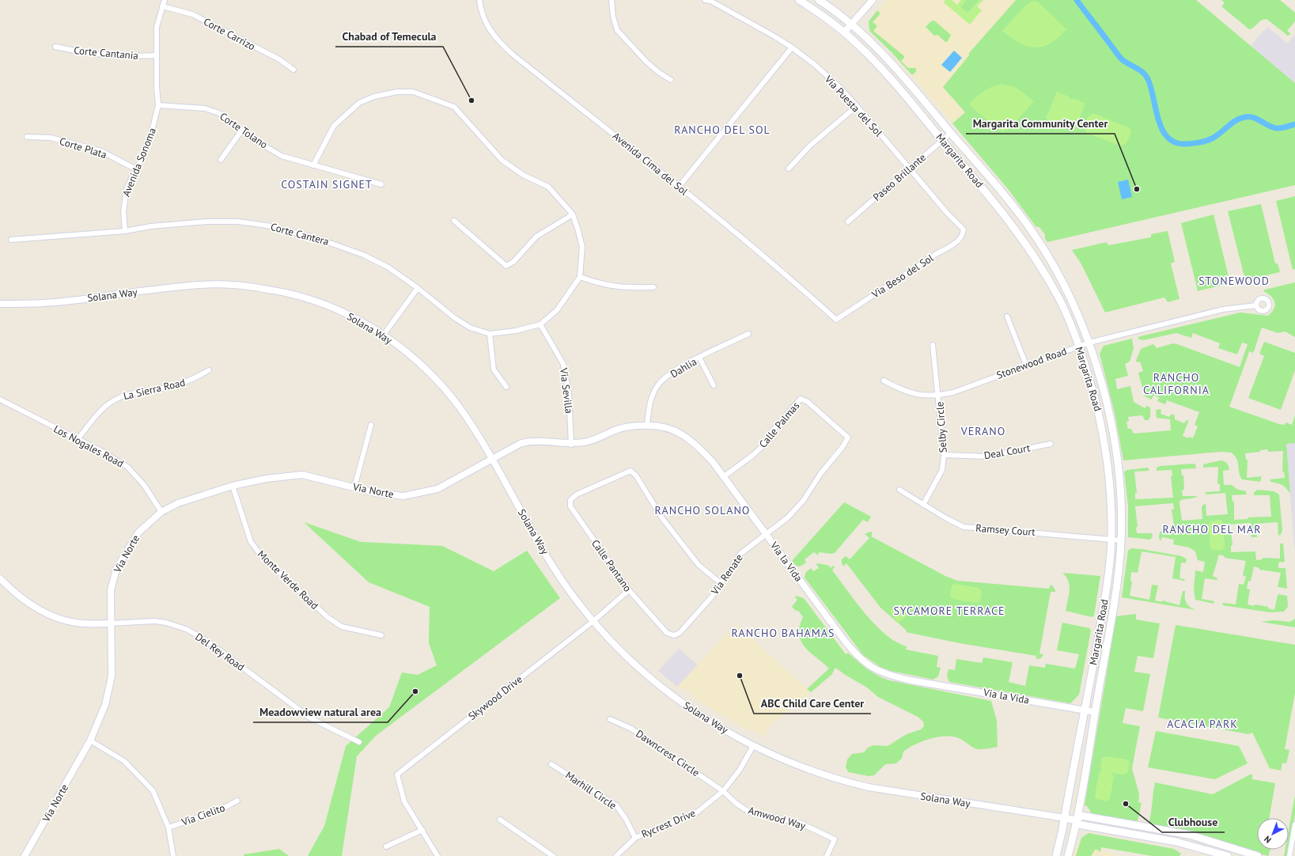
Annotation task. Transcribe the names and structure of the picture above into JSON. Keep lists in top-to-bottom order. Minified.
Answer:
{"streets":{"main road":["Margarita Road","Solana Way"],"street":["Corte Carrizo","Corte Cantania","Via Puesta del Sol","Corte Tolano","Corte Plata","Avenida Sonoma","Avenida Cima del Sol","Paseo Brillante","Corte Cantera","Via Beso del Sol","Stonewood Road","Dahlia","La Sierra Road","Via Sevilla","Calle Palmas","Selby Circle","Los Nogales Road","Deal Court","Via Norte","Ramsey Court","Via la Vida","Calle Pantano","Via Renate","Monte Verde Road","Del Rey Road","Skywood Drive","Dawncrest Circle","Marhill Circle","Via Cielito","Amwood Way","Rycrest Drive"]},"crossings":[["Corte Carrizo","Avenida Sonoma"],["Corte Cantania","Avenida Sonoma"],["Via Puesta del Sol","Paseo Brillante"],["Via Puesta del Sol","Via Beso del Sol"],["Corte Tolano","Avenida Sonoma"],["Corte Plata","Avenida Sonoma"],["Margarita Road","Paseo Brillante"],["Margarita Road","Solana Way"],["Margarita Road","Stonewood Road"],["Margarita Road","Ramsey Court"],["Margarita Road","Via la Vida"],["Avenida Sonoma","Corte Cantera"],["Avenida Cima del Sol","Via Beso del Sol"],["Corte Cantera","Via Sevilla"],["Solana Way","Via Norte"],["Solana Way","Via la Vida"],["Solana Way","Skywood Drive"],["Solana Way","Rycrest Drive"],["Stonewood Road","Selby Circle"],["Dahlia","Via la Vida"],["La Sierra Road","Los Nogales Road"],["Via Sevilla","Via la Vida"],["Calle Palmas","Via la Vida"],["Calle Palmas","Via Renate"],["Selby Circle","Deal Court"],["Selby Circle","Ramsey Court"],["Los Nogales Road","Via Norte"],["Via Norte","Via la Vida"],["Via Norte","Monte Verde Road"],["Via Norte","Del Rey Road"],["Via la Vida","Via Renate"],["Calle Pantano","Via Renate"],["Calle Pantano","Skywood Drive"],["Dawncrest Circle","Amwood Way"],["Dawncrest Circle","Rycrest Drive"],["Marhill Circle","Rycrest Drive"],["Amwood Way","Rycrest Drive"]],"districts":["RANCHO DEL SOL","COSTAIN SIGNET","STONEWOOD","RANCHO CALIFORNIA","VERANO","RANCHO SOLANO","RANCHO DEL MAR","SYCAMORE TERRACE","RANCHO BAHAMAS","ACACIA PARK"],"places":["Chabad of Temecula","Margarita Community Center","ABC Child Care Center","Meadowview natural area","Clubhouse"],"north":"bottom left"}
